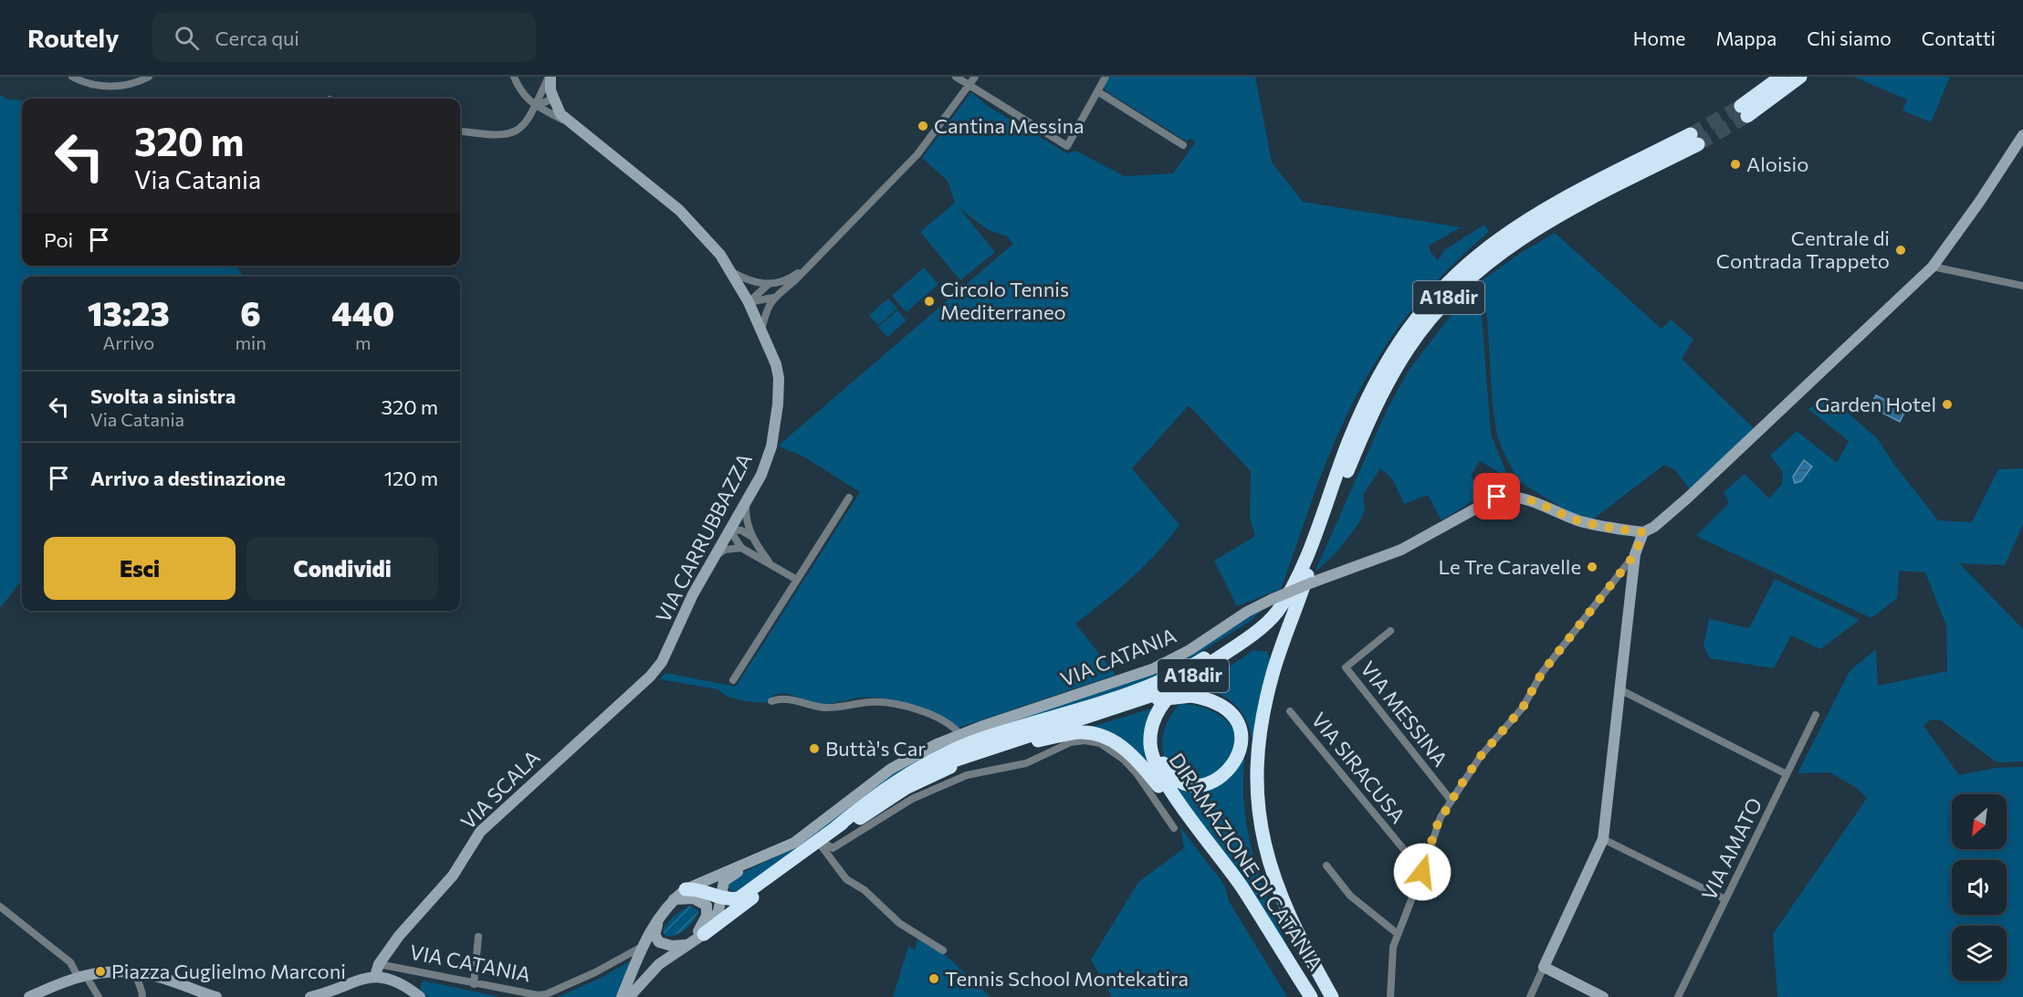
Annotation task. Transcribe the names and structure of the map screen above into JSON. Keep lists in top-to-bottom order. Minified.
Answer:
{"streets":{"highway":["A18dir","DIRAMAZIONE DI CATANIA"],"main road":["VIA CARRUBBAZZA","VIA CATANIA","VIA SCALA"],"street":["VIA MESSINA","VIA SIRACUSA","VIA AMATO"]},"crossings":[["VIA CARRUBBAZZA","VIA SCALA"],["VIA CATANIA","VIA SCALA"]],"places":["Cantina Messina","Aloisio","Centrale di Contrada Trappeto","Circolo Tennis Mediterraneo","Garden Hotel","Le Tre Caravelle","Buttà's Car","Piazza Guglielmo Marconi","Tennis School Montekatira"],"north":"bottom left","page":{"header":"Routely","search":"Cerca qui","nav":["Home","Mappa","Chi siamo","Contatti"],"turn":["320 m","Via Catania"],"then":"Poi","eta":["13:23","Arrivo","6","min","440","m"],"list":[{"name":"Svolta a sinistra","note":"Via Catania","value":"320 m"},{"name":"Arrivo a destinazione","value":"120 m"}],"buttons":["Esci","Condividi"]}}
